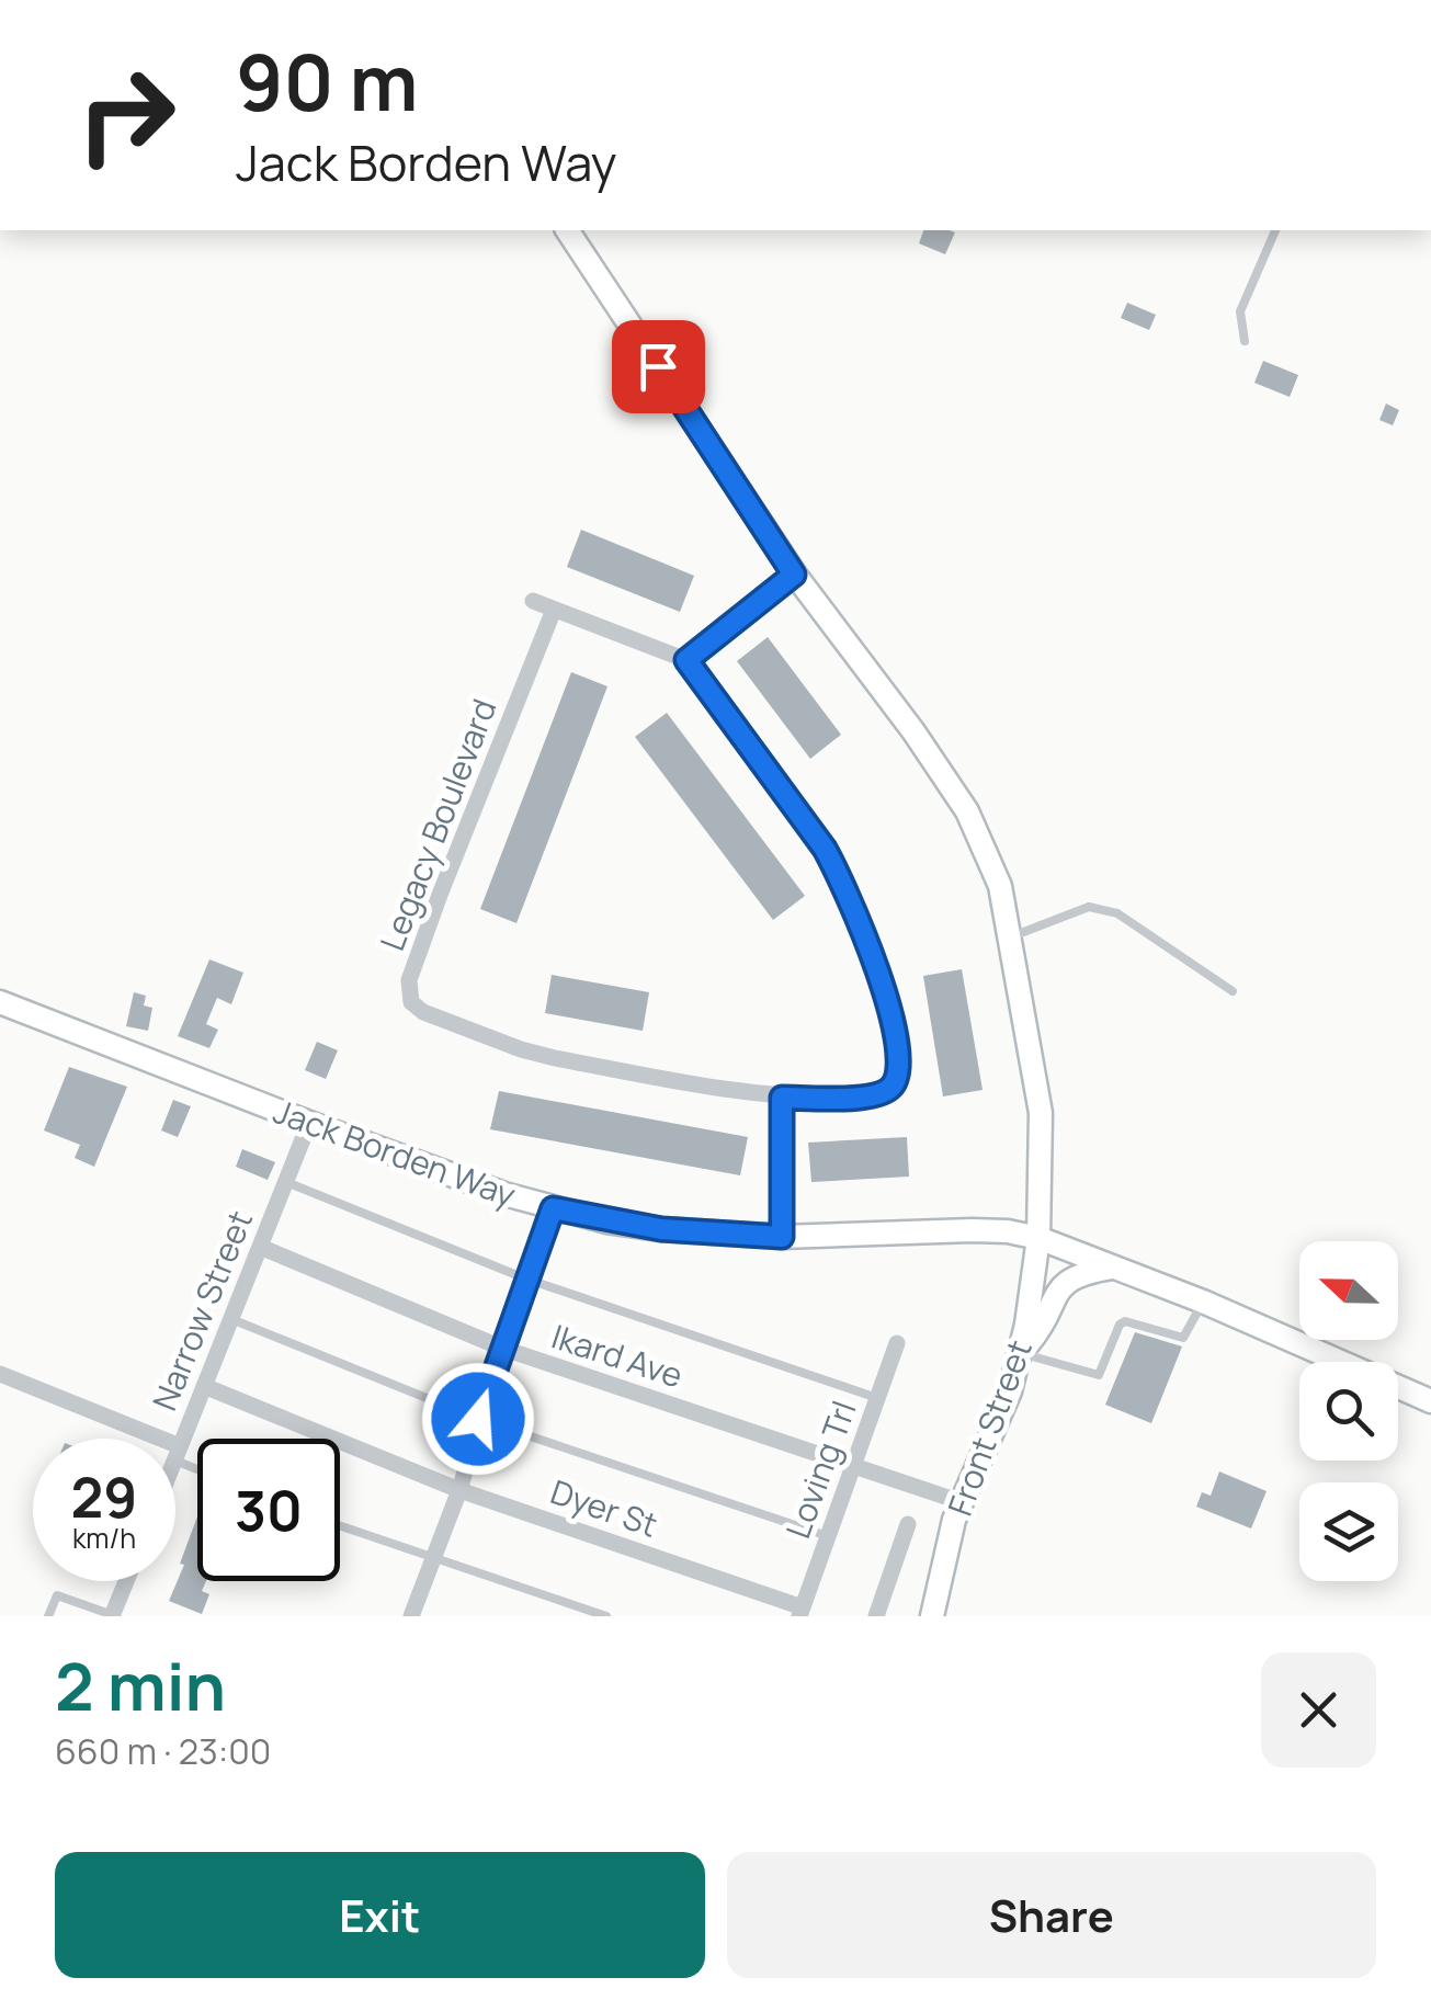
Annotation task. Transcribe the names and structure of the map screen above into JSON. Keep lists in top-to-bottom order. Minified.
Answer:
{"streets":{"street":["Legacy Boulevard","Jack Borden Way","Narrow Street","Ikard Ave","Front Street","Loving Trl","Dyer St"]},"crossings":[["Jack Borden Way","Narrow Street"],["Jack Borden Way","Front Street"],["Narrow Street","Ikard Ave"],["Narrow Street","Dyer St"],["Ikard Ave","Front Street"],["Ikard Ave","Loving Trl"],["Loving Trl","Dyer St"]],"north":"left","page":{"turn":["90 m","Jack Borden Way"],"speed":"29 km/h","limit":"30","heading":["2 min","660 m · 23:00"],"buttons":["Exit","Share"]}}
